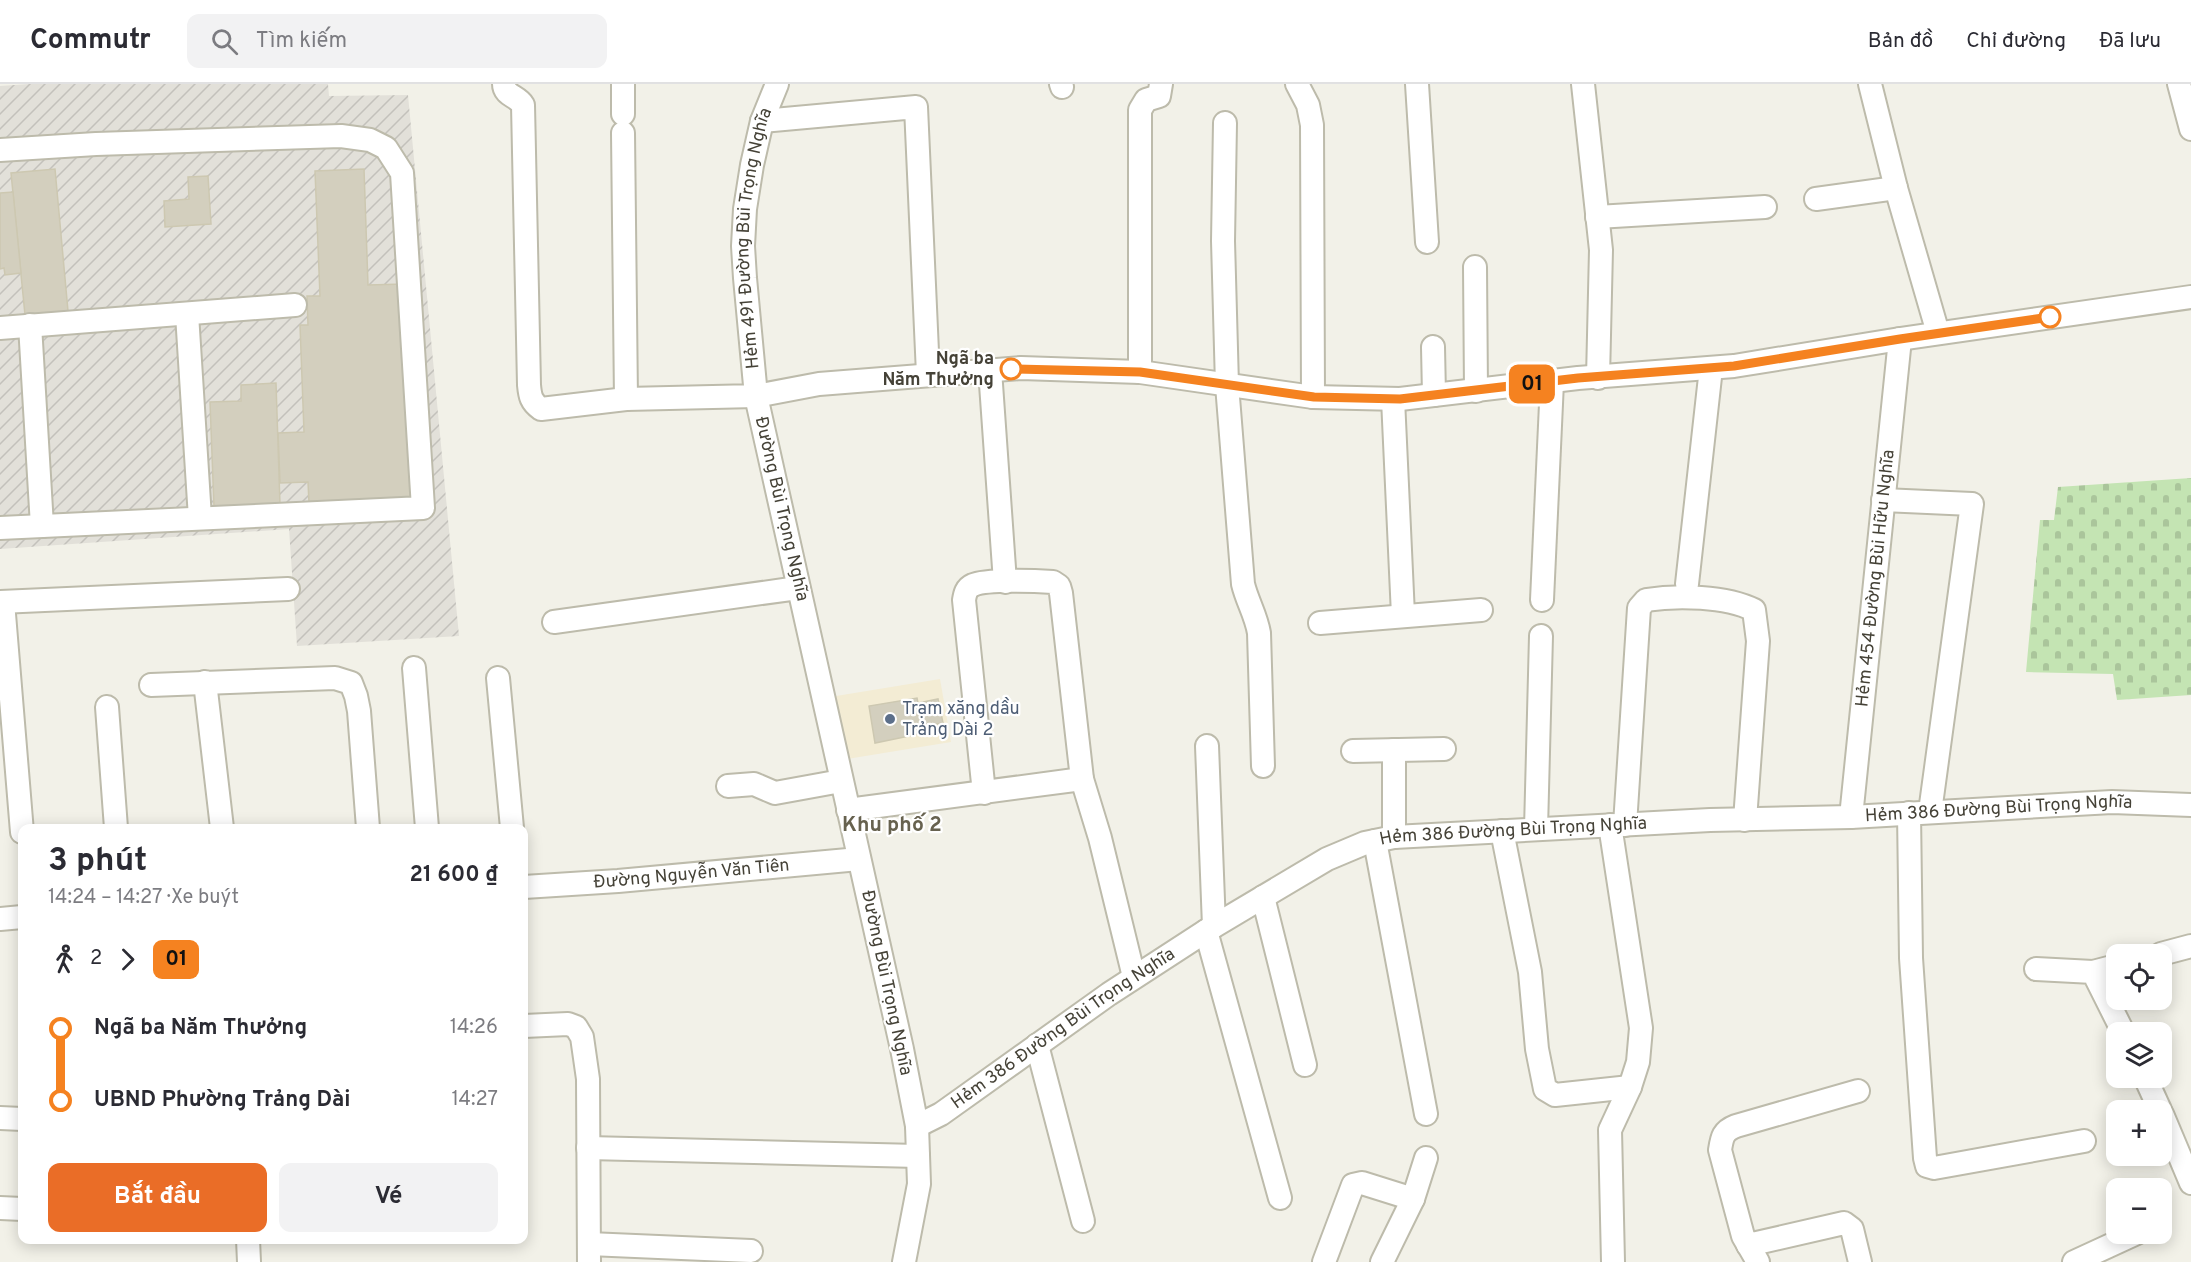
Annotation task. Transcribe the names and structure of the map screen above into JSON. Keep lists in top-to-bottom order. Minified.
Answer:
{"streets":{"street":["Hẻm 491 Đường Bùi Trọng Nghĩa","Đường Bùi Trọng Nghĩa","Hẻm 454 Đường Bùi Hữu Nghĩa","Hẻm 386 Đường Bùi Trọng Nghĩa","Đường Nguyễn Văn Tiên"]},"crossings":[["Hẻm 491 Đường Bùi Trọng Nghĩa","Đường Bùi Trọng Nghĩa"],["Đường Bùi Trọng Nghĩa","Hẻm 454 Đường Bùi Hữu Nghĩa"],["Đường Bùi Trọng Nghĩa","Hẻm 386 Đường Bùi Trọng Nghĩa"],["Đường Bùi Trọng Nghĩa","Đường Nguyễn Văn Tiên"],["Hẻm 454 Đường Bùi Hữu Nghĩa","Hẻm 386 Đường Bùi Trọng Nghĩa"]],"districts":["Khu phố 2"],"places":["Ngã ba Năm Thưởng","Trạm xăng dầu Trảng Dài 2"],"lines":["bus line 01"],"page":{"header":"Commutr","search":"Tìm kiếm","nav":["Bản đồ","Chỉ đường","Đã lưu"],"on_map":"01","heading":["3 phút","14:24 – 14:27 · Xe buýt","21 600 ₫"],"legs":["2","01"],"map_buttons":["+","−"],"list":[{"name":"Ngã ba Năm Thưởng","value":"14:26"},{"name":"UBND Phường Trảng Dài","value":"14:27"}],"buttons":["Bắt đầu","Vé"]}}
